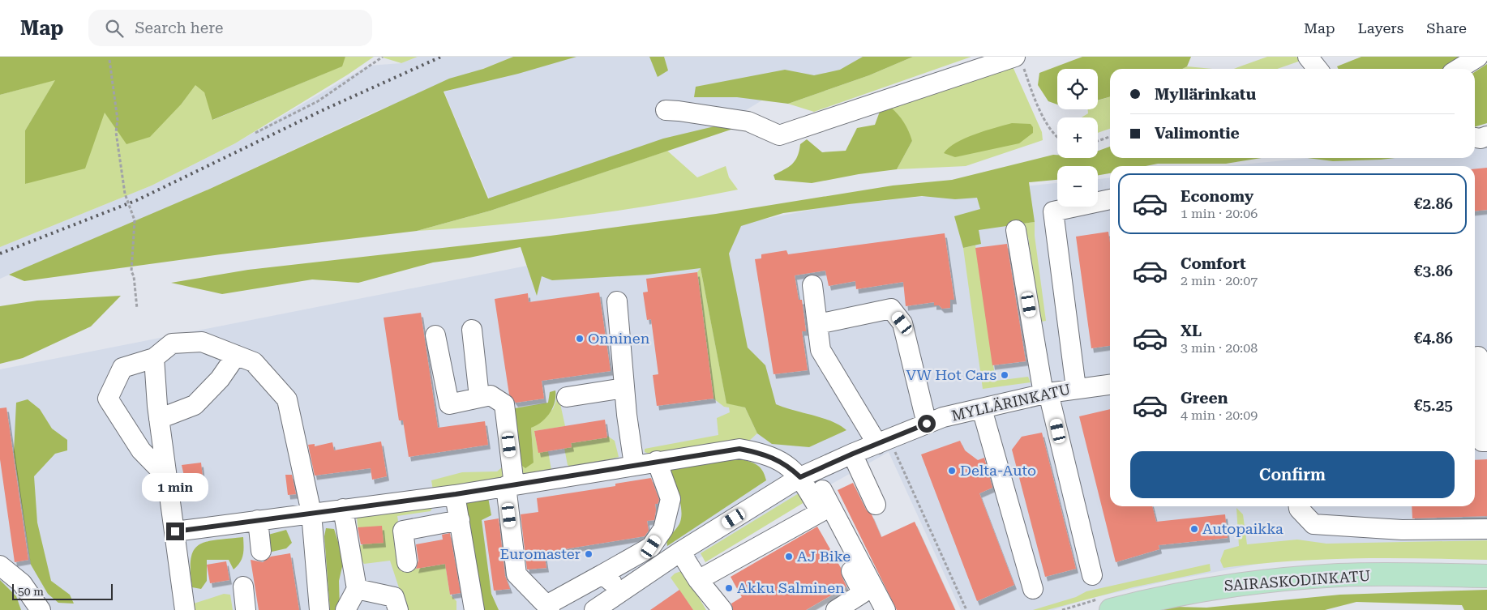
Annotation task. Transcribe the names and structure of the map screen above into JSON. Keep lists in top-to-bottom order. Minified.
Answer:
{"streets":{"main road":["SAIRASKODINKATU"],"street":["MYLLÄRINKATU"]},"places":["Onninen","VW Hot Cars","Delta-Auto","Autopaikka","Euromaster","AJ Bike","Akku Salminen"],"scale_bar":"50 m","page":{"header":"Map","search":"Search here","nav":["Map","Layers","Share"],"map_buttons":["+","−"],"banner":["Myllärinkatu","Valimontie"],"list":[{"name":"Economy","note":"1 min · 20:06","value":"€2.86"},{"name":"Comfort","note":"2 min · 20:07","value":"€3.86"},{"name":"XL","note":"3 min · 20:08","value":"€4.86"},{"name":"Green","note":"4 min · 20:09","value":"€5.25"}],"buttons":"Confirm","bubble":"1 min","scale":"50 m"}}
